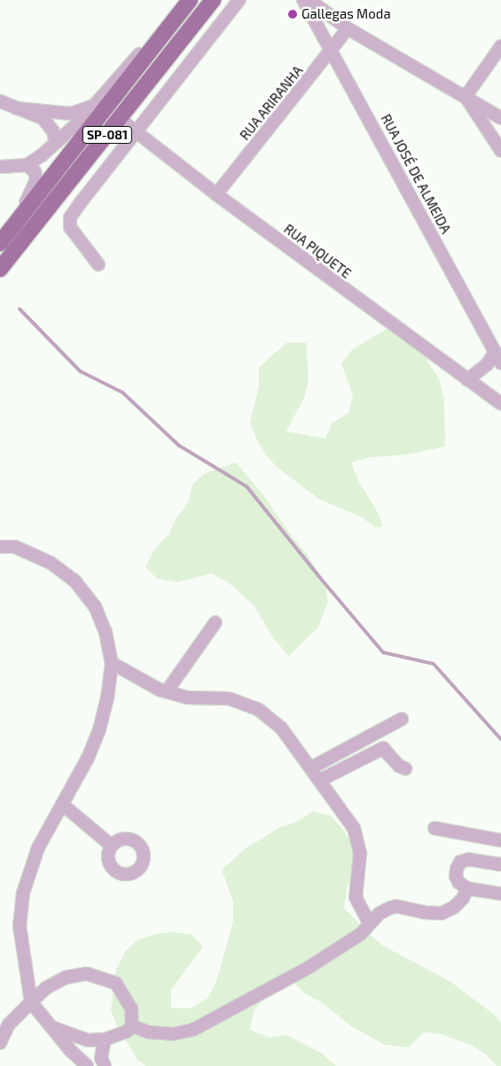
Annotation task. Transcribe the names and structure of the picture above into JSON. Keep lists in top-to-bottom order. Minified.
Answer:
{"streets":{"main road":["SP-081"],"street":["RUA ARIRANHA","RUA JOSÉ DE ALMEIDA","RUA PIQUETE"]},"crossings":[["RUA ARIRANHA","RUA JOSÉ DE ALMEIDA"],["RUA ARIRANHA","RUA PIQUETE"],["SP-081","RUA PIQUETE"]],"places":["Gallegas Moda"]}
